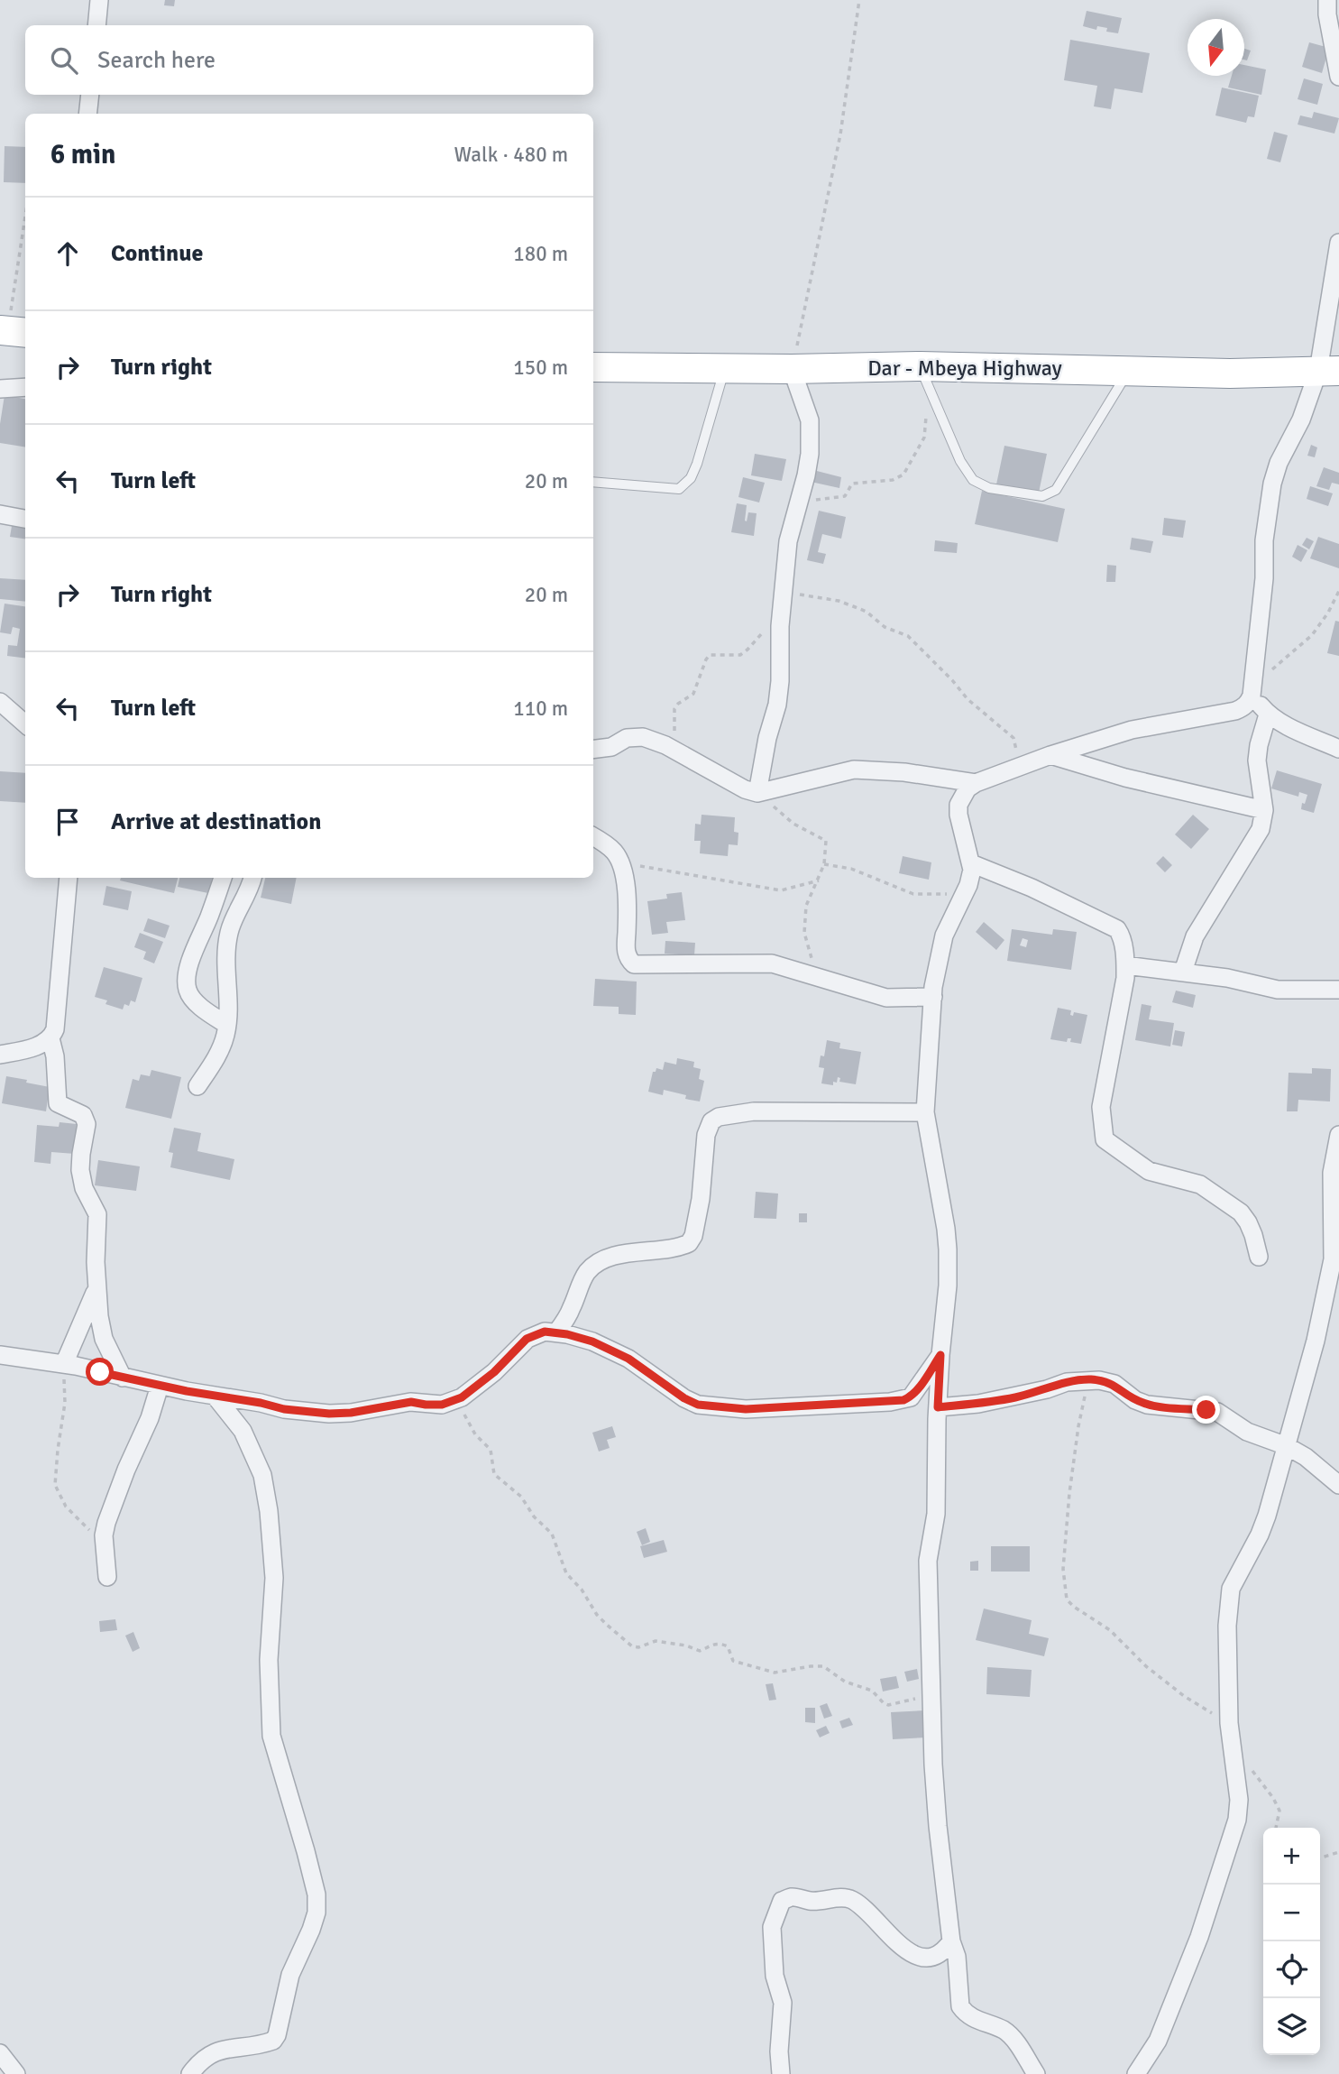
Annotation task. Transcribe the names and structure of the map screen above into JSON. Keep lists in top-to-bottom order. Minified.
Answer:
{"streets":{"highway":["Dar - Mbeya Highway"]},"north":"bottom","page":{"search":"Search here","heading":["6 min","Walk · 480 m"],"list":[["Continue","180 m"],["Turn right","150 m"],["Turn left","20 m"],["Turn right","20 m"],["Turn left","110 m"],"Arrive at destination"],"map_buttons":["+","−"]}}
